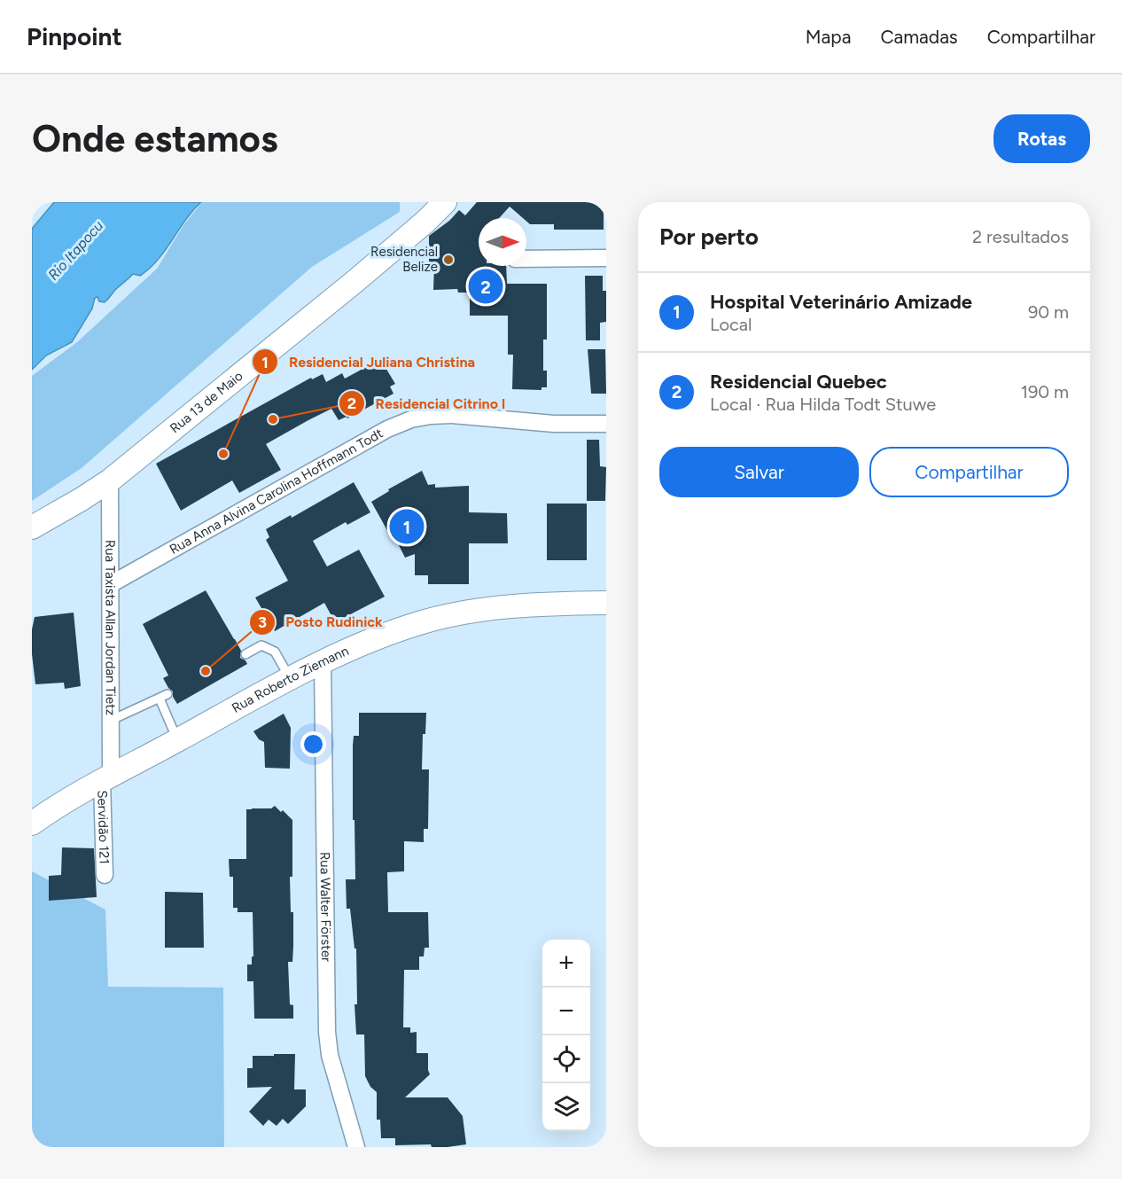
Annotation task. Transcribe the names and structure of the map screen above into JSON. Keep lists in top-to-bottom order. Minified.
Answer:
{"streets":{"main road":["Rua 13 de Maio","Rua Roberto Ziemann"],"street":["Rua Anna Alvina Carolina Hoffmann Todt","Rua Taxista Allan Jordan Tietz","Servidão 121","Rua Walter Förster"]},"crossings":[["Rua 13 de Maio","Rua Taxista Allan Jordan Tietz"],["Rua Anna Alvina Carolina Hoffmann Todt","Rua Taxista Allan Jordan Tietz"],["Rua Taxista Allan Jordan Tietz","Rua Roberto Ziemann"],["Rua Taxista Allan Jordan Tietz","Servidão 121"],["Rua Roberto Ziemann","Servidão 121"],["Rua Roberto Ziemann","Rua Walter Förster"]],"water":["Rio Itapocu"],"places":["Residencial Belize","Residencial Citrino I","Residencial Juliana Christina","Posto Rudinick"],"north":"right","page":{"header":"Pinpoint","nav":["Mapa","Camadas","Compartilhar"],"buttons":["Rotas",["Salvar","Compartilhar"]],"title":"Onde estamos","heading":["Por perto","2 resultados"],"pins":["2","1"],"list":[{"mark":"1","name":"Hospital Veterinário Amizade","note":"Local","value":"90 m"},{"mark":"2","name":"Residencial Quebec","note":"Local · Rua Hilda Todt Stuwe","value":"190 m"}],"map_buttons":["+","−"]}}
